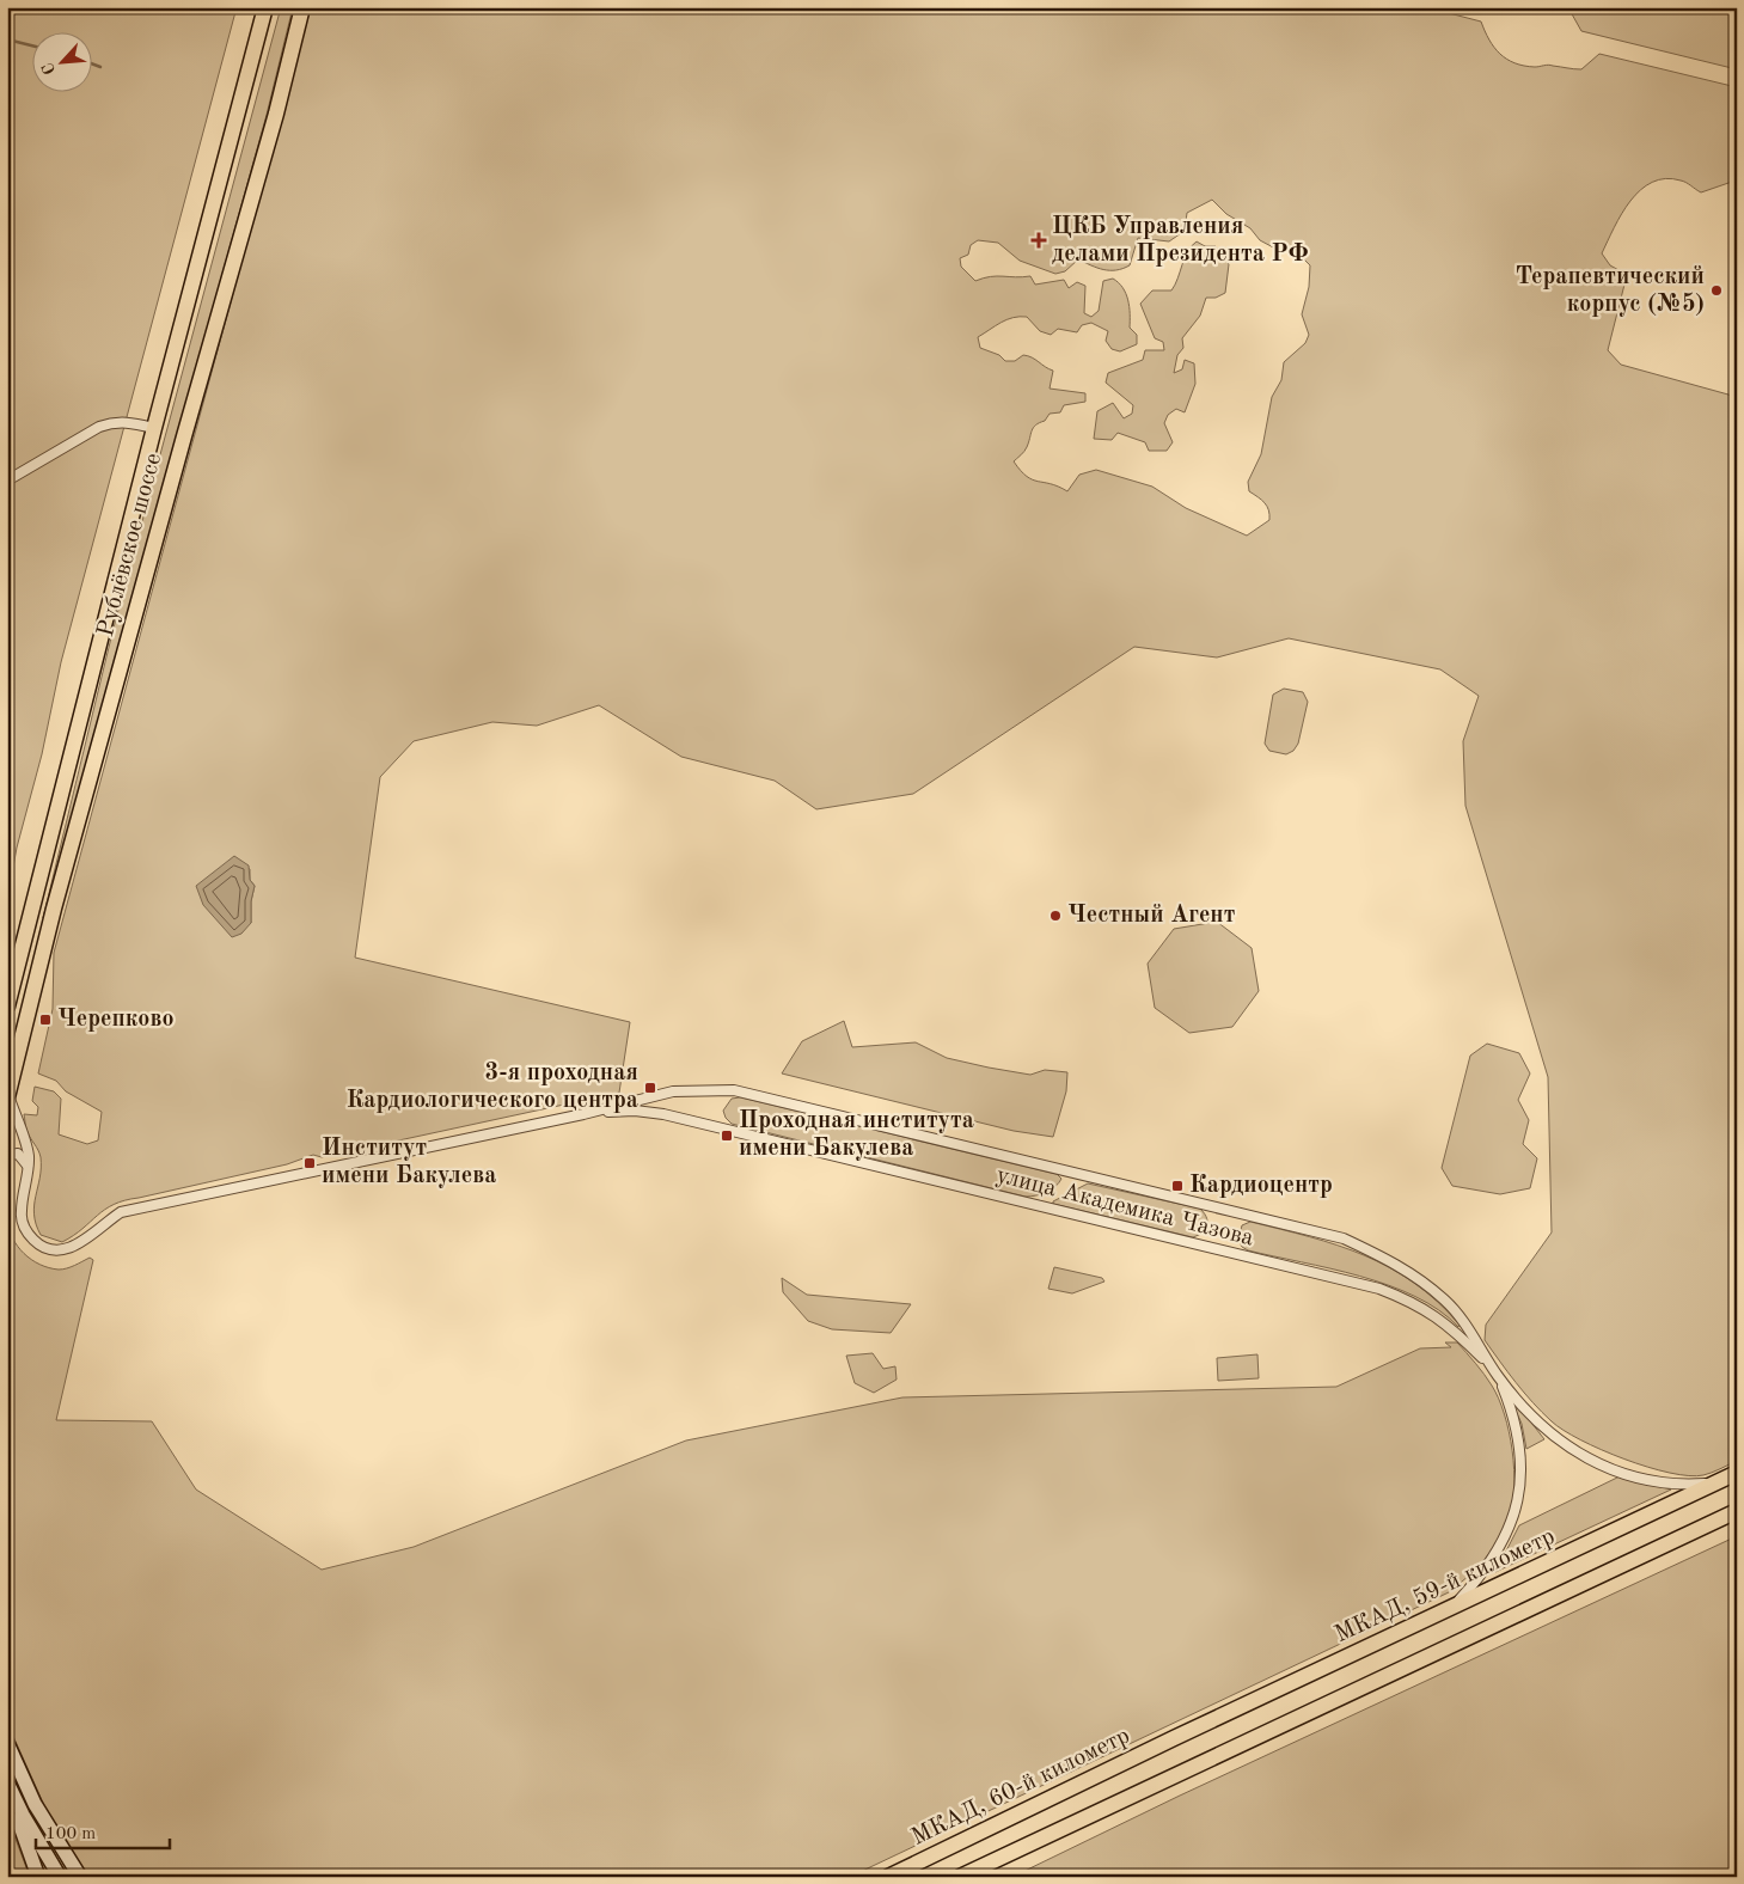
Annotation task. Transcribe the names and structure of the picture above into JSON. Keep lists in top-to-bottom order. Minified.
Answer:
{"streets":{"main road":["Рублёвское шоссе","МКАД, 59-й километр","МКАД, 60-й километр"],"street":["улица Академика Чазова"]},"crossings":[["Рублёвское шоссе","улица Академика Чазова"],["улица Академика Чазова","МКАД, 59-й километр"],["МКАД, 59-й километр","МКАД, 60-й километр"]],"places":{"health":["ЦКБ Управления делами Президента РФ"],"other":["Терапевтический корпус (№5)","Честный Агент"],"transit":["Черепково","3-я проходная Кардиологического центра","Проходная института имени Бакулева","Институт имени Бакулева","Кардиоцентр"]},"scale_bar":"100 m","north":"bottom left"}
